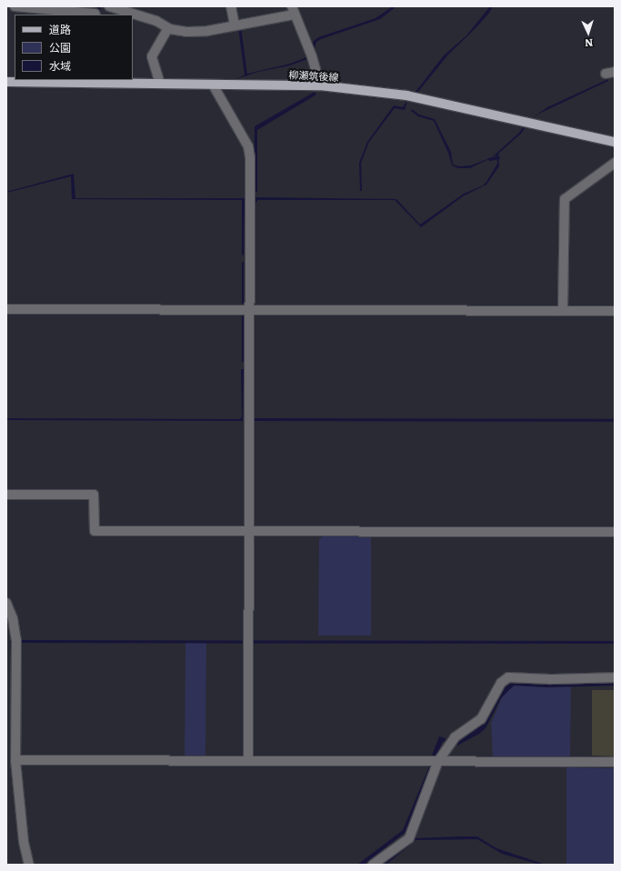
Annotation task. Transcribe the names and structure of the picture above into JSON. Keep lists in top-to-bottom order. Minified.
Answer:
{"streets":{"main road":["柳瀬筑後線"]},"legend":["道路","公園","水域"],"north":"bottom"}
